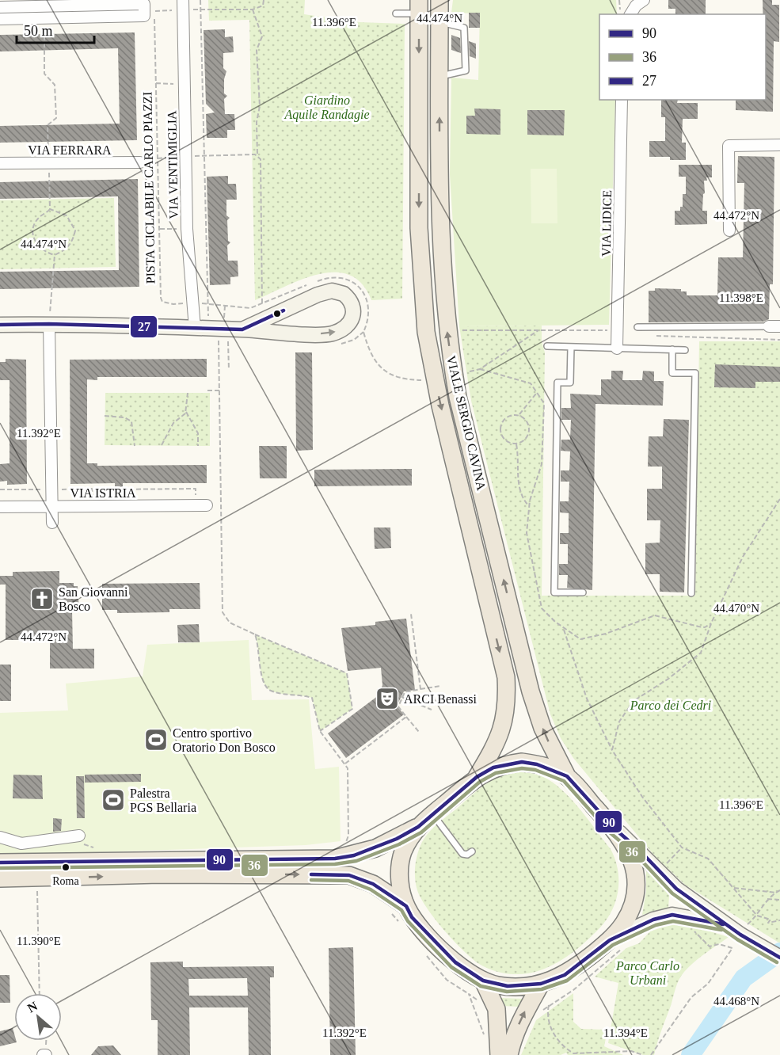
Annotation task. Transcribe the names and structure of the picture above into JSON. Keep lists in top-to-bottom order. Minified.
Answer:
{"streets":{"main road":["VIALE SERGIO CAVINA"],"street":["VIA FERRARA","VIA VENTIMIGLIA","VIA LIDICE","VIA ISTRIA"],"path":["PISTA CICLABILE CARLO PIAZZI"]},"crossings":[["VIA VENTIMIGLIA","PISTA CICLABILE CARLO PIAZZI"]],"parks":["Giardino Aquile Randagie","Parco dei Cedri","Parco Carlo Urbani"],"places":{"church":["San Giovanni Bosco"],"theatre":["ARCI Benassi"],"sports":["Centro sportivo Oratorio Don Bosco","Palestra PGS Bellaria"],"other":["Roma"]},"lines":["transit line 27","transit line 90","transit line 36"],"legend":["90","36","27"],"scale_bar":"50 m","north":"top left","coordinates":["44.474°N","11.396°E","44.472°N","11.398°E","11.392°E","44.470°N","11.390°E","44.468°N","11.394°E"]}
